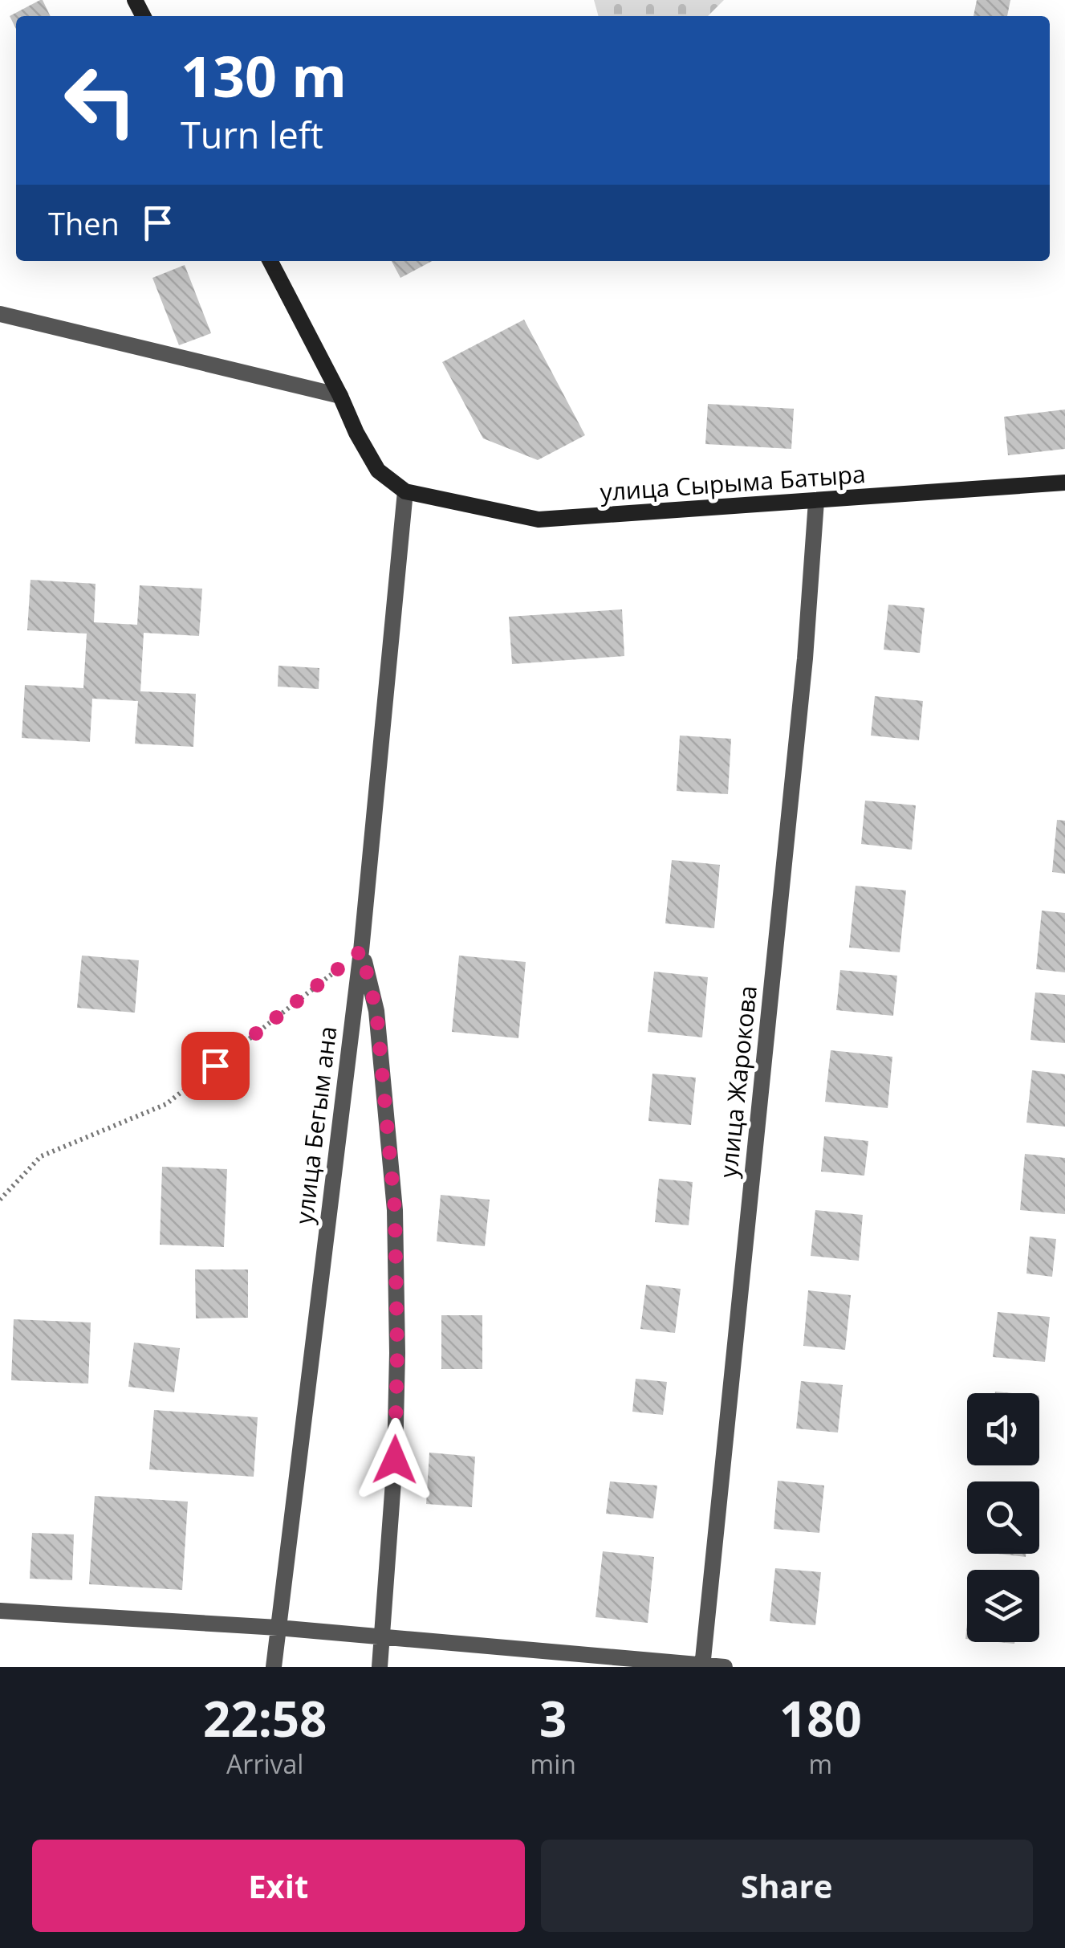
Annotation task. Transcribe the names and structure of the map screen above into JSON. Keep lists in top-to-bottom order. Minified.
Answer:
{"streets":{"street":["улица Сырыма Батыра","улица Жарокова","улица Бегым ана"]},"crossings":[["улица Сырыма Батыра","улица Жарокова"],["улица Сырыма Батыра","улица Бегым ана"]],"page":{"turn":["130 m","Turn left"],"then":"Then","eta":["22:58","Arrival","3","min","180","m"],"buttons":["Exit","Share"]}}
